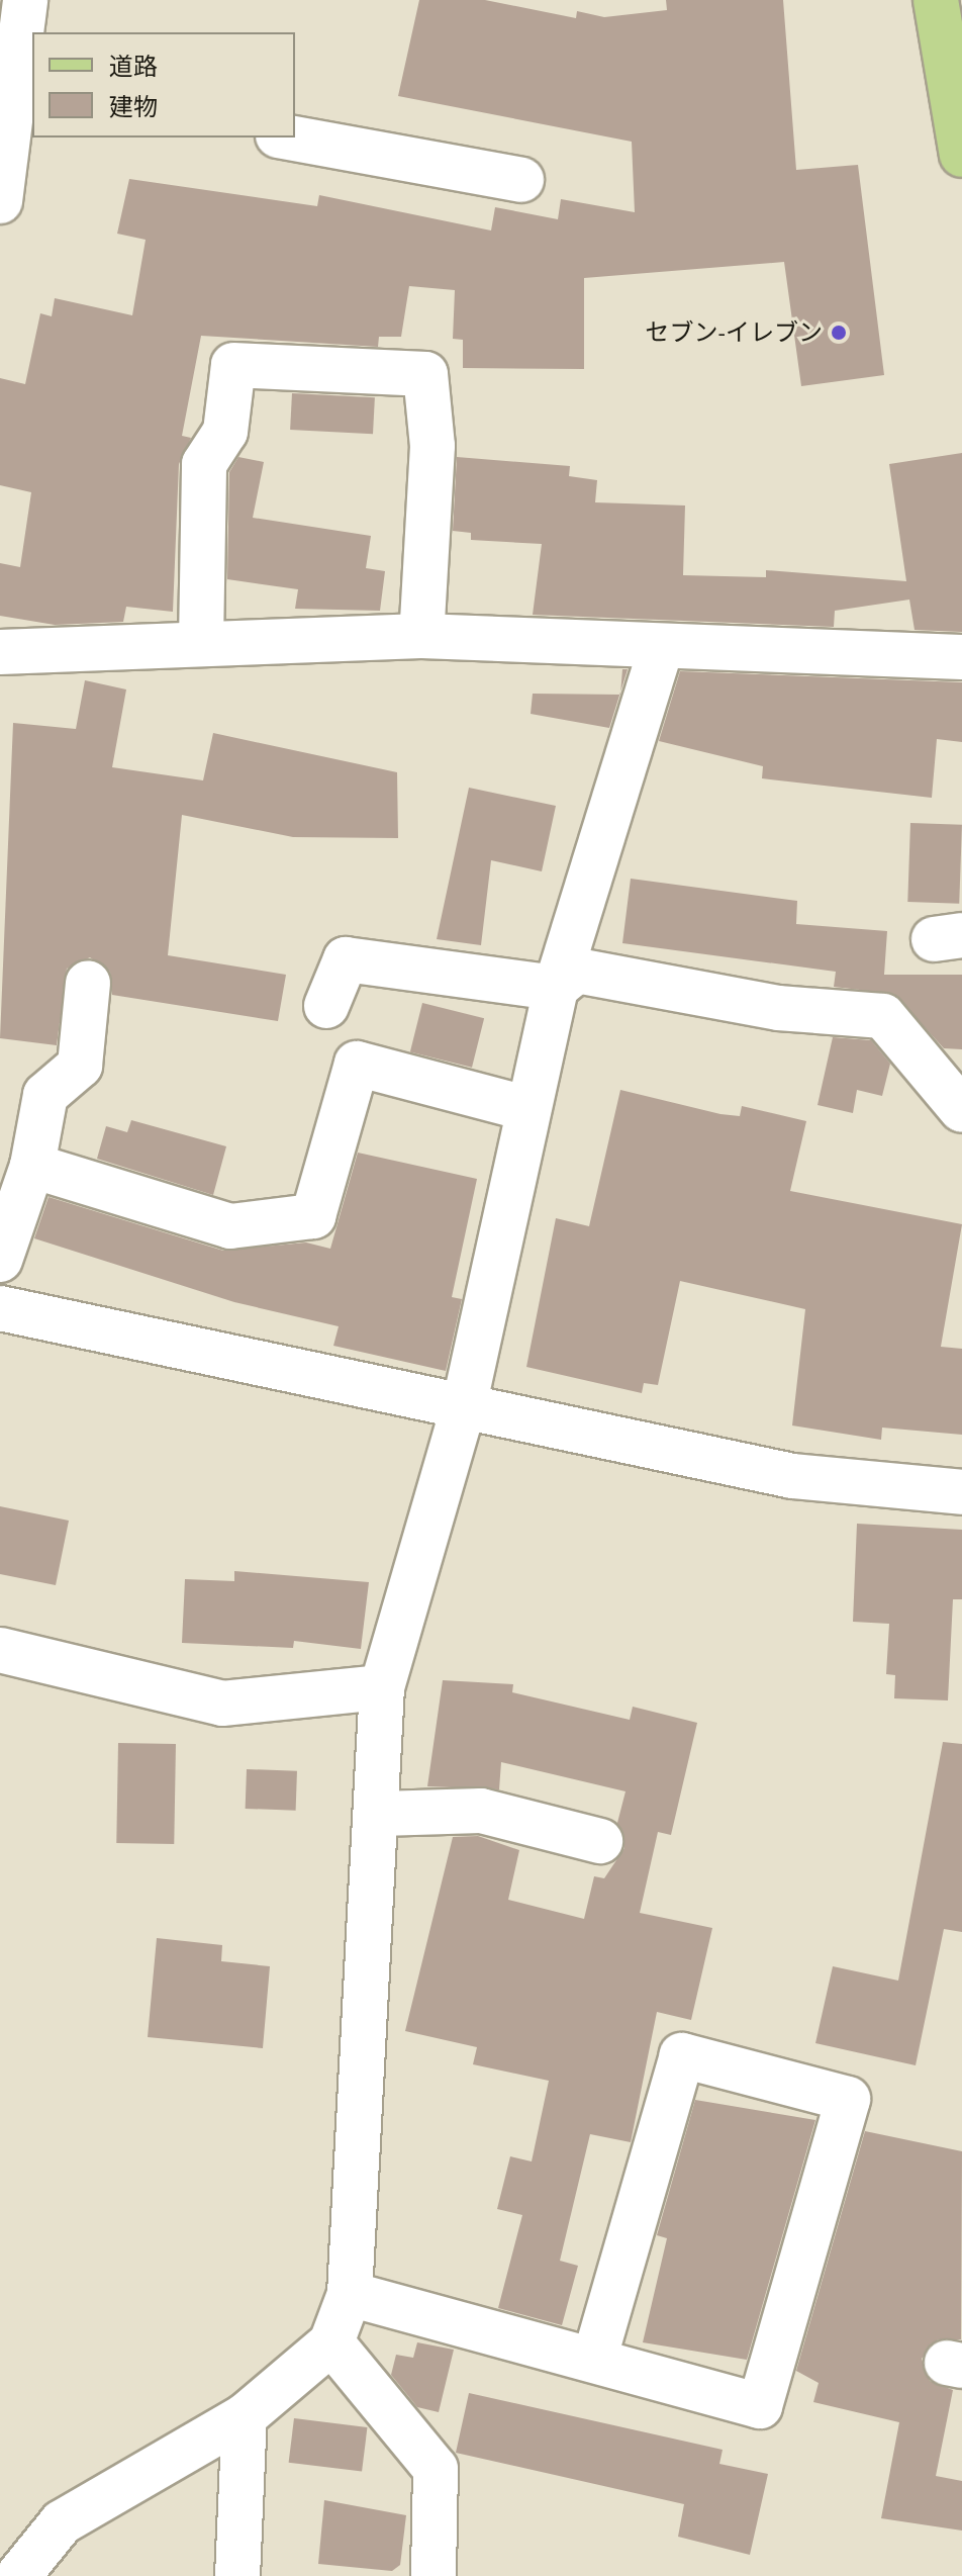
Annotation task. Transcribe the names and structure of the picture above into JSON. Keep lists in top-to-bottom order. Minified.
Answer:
{"places":["セブン-イレブン"],"legend":["道路","建物"]}
